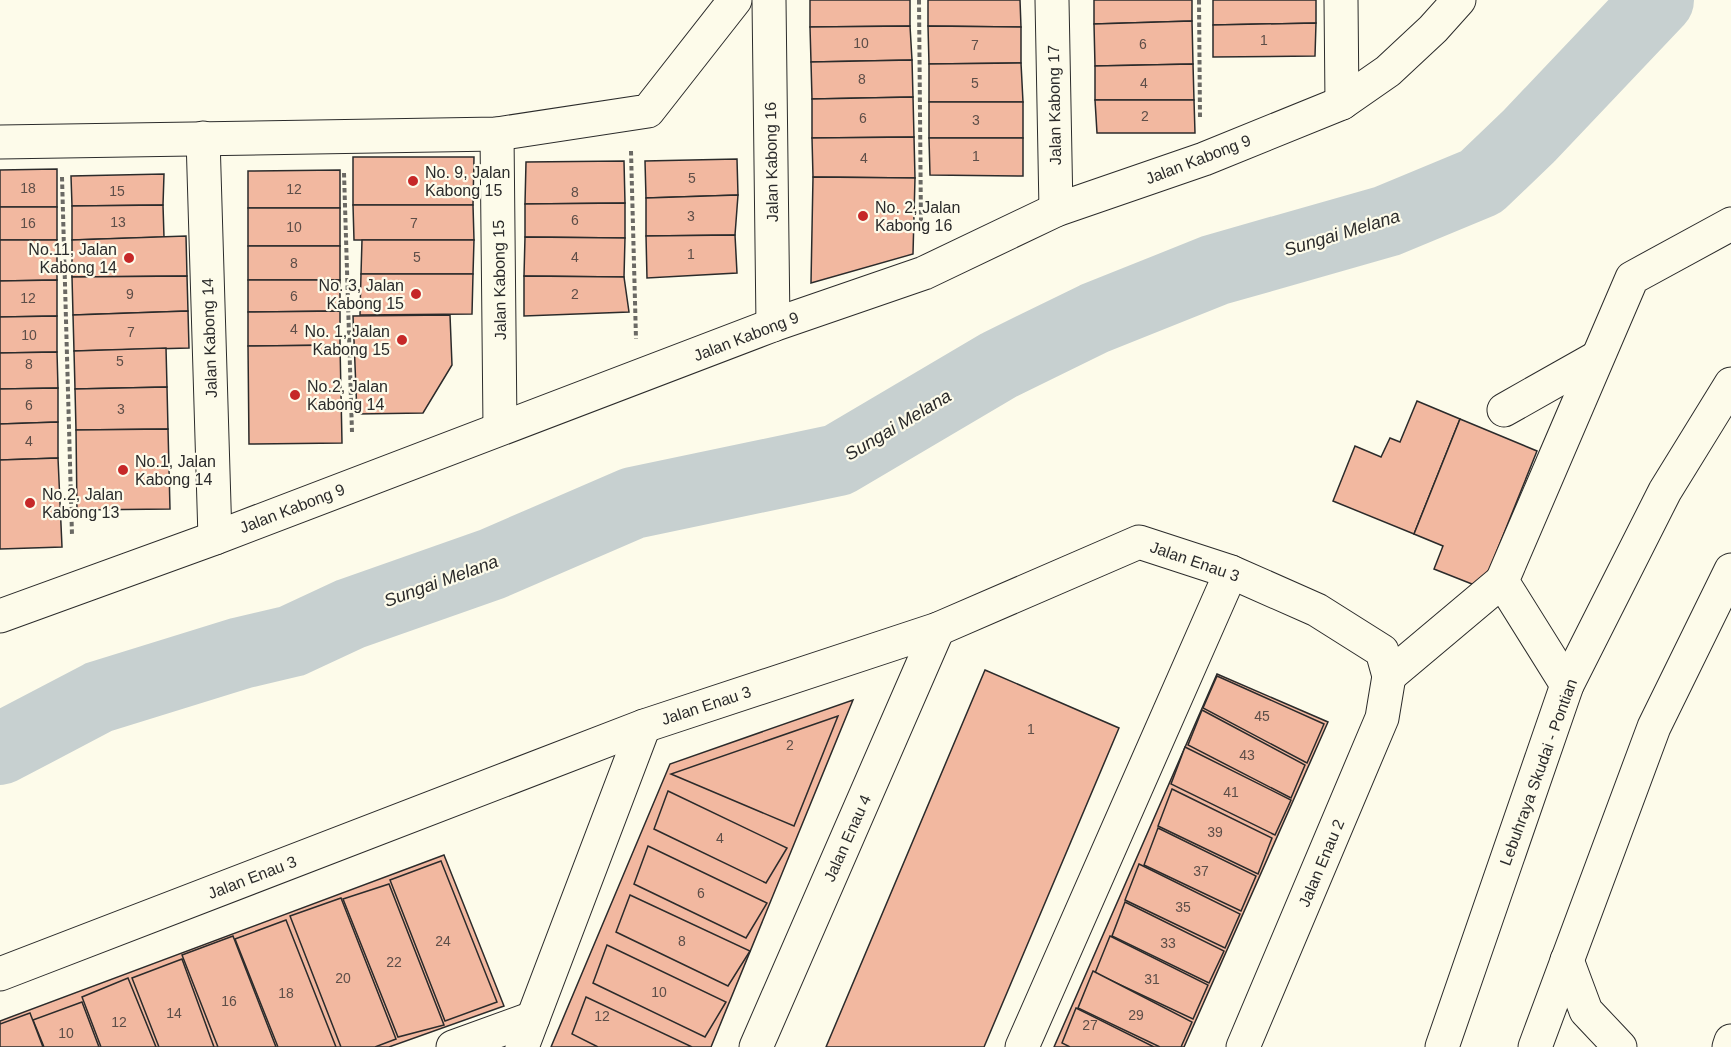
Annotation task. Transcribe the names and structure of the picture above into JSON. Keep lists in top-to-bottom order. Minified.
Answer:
{"streets":{"main road":["Jalan Kabong 17","Jalan Kabong 9","Jalan Kabong 16","Jalan Kabong 15","Jalan Kabong 14","Jalan Enau 3","Lebuhraya Skudai - Pontian","Jalan Enau 4","Jalan Enau 2"]},"crossings":[["Jalan Kabong 17","Jalan Kabong 9"],["Jalan Kabong 9","Jalan Kabong 16"],["Jalan Kabong 9","Jalan Kabong 15"],["Jalan Kabong 9","Jalan Kabong 14"],["Jalan Enau 3","Jalan Enau 4"],["Jalan Enau 3","Jalan Enau 2"]],"water":["Sungai Melana"],"places":["No. 9, Jalan Kabong 15","No. 2, Jalan Kabong 16","No.11, Jalan Kabong 14","No. 3, Jalan Kabong 15","No. 1, Jalan Kabong 15","No.2, Jalan Kabong 14","No.1, Jalan Kabong 14","No.2, Jalan Kabong 13"],"house_numbers":["1","10","6","7","8","5","4","2","6","3","1","4","5","18","12","15","8","3","6","13","16","7","10","1","5","4","8","9","2","6","12","4","7","10","5","8","6","3","4","45","1","2","43","41","39","4","37","6","35","24","8","33","22","20","31","10","18","16","14","29","12","12","27","10"]}
